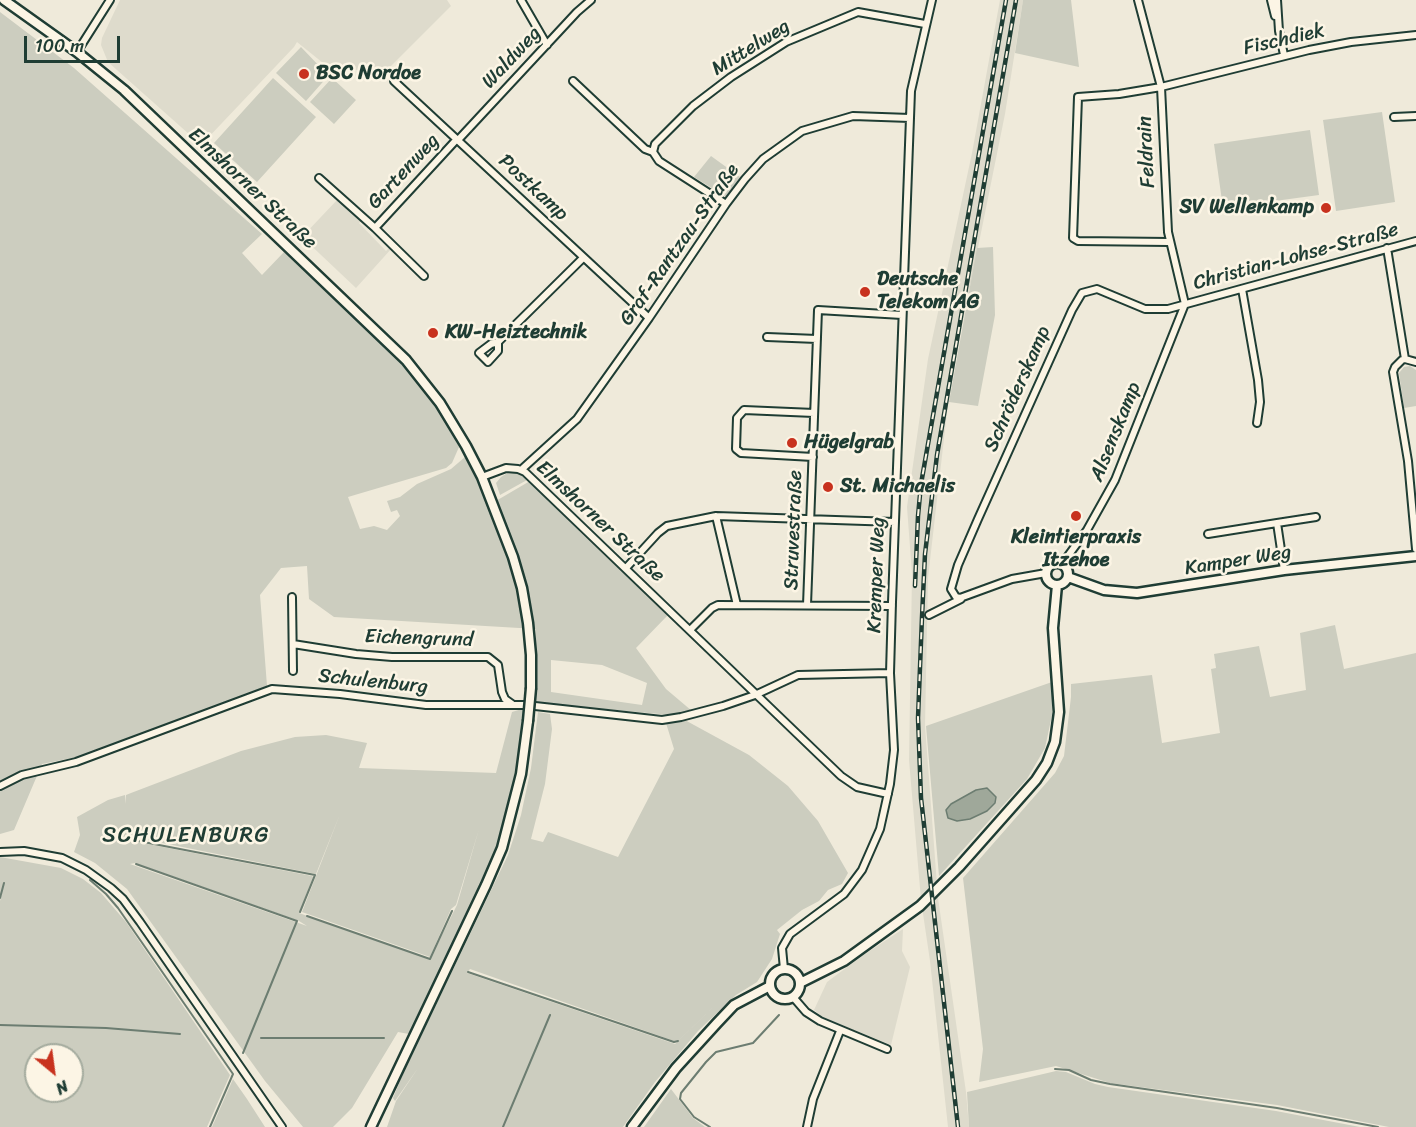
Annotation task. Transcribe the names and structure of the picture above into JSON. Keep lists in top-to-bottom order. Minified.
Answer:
{"streets":{"main road":["Elmshorner Straße","Kamper Weg"],"street":["Fischdiek","Mittelweg","Waldweg","Feldrain","Gartenweg","Postkamp","Graf-Rantzau-Straße","Christian-Lohse-Straße","Schröderskamp","Alsenskamp","Struvestraße","Kremper Weg","Eichengrund","Schulenburg"]},"crossings":[["Fischdiek","Feldrain"],["Mittelweg","Kremper Weg"],["Waldweg","Gartenweg"],["Waldweg","Postkamp"],["Feldrain","Christian-Lohse-Straße"],["Feldrain","Schröderskamp"],["Feldrain","Alsenskamp"],["Gartenweg","Postkamp"],["Postkamp","Graf-Rantzau-Straße"],["Elmshorner Straße","Graf-Rantzau-Straße"],["Elmshorner Straße","Kremper Weg"],["Elmshorner Straße","Schulenburg"],["Graf-Rantzau-Straße","Kremper Weg"],["Christian-Lohse-Straße","Schröderskamp"],["Christian-Lohse-Straße","Alsenskamp"],["Schröderskamp","Alsenskamp"],["Alsenskamp","Kamper Weg"],["Struvestraße","Kremper Weg"],["Kremper Weg","Schulenburg"],["Eichengrund","Schulenburg"]],"districts":["SCHULENBURG"],"places":["BSC Nordoe","SV Wellenkamp","Deutsche Telekom AG","KW-Heiztechnik","Hügelgrab","St. Michaelis","Kleintierpraxis Itzehoe"],"scale_bar":"100 m","north":"bottom right"}
